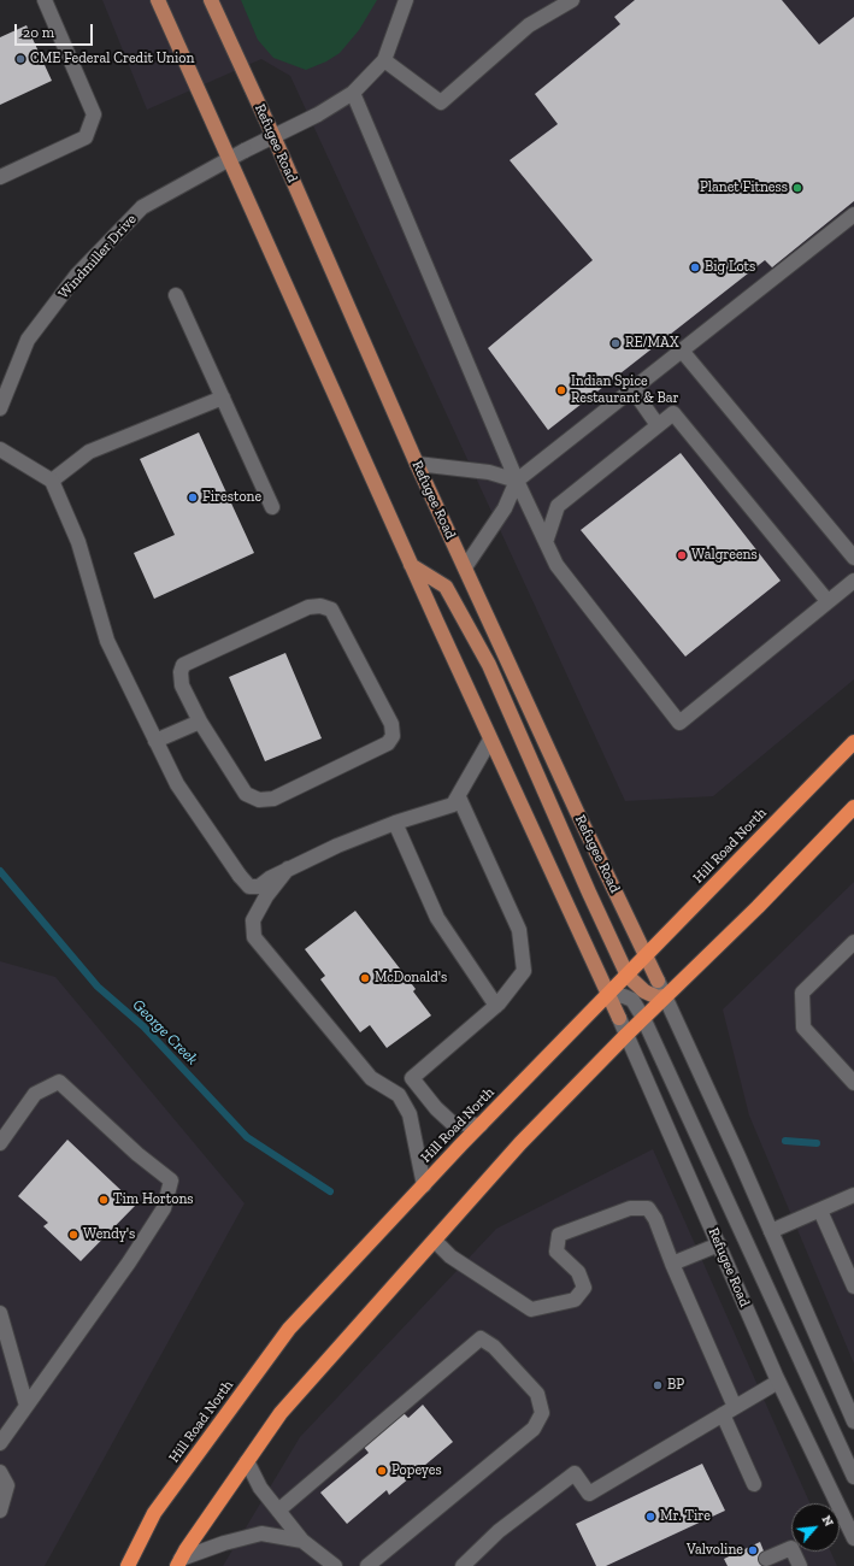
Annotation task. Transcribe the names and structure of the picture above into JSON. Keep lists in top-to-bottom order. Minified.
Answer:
{"streets":{"highway":["Hill Road North"],"main road":["Refugee Road","Windmiller Drive"]},"crossings":[["Refugee Road","Windmiller Drive"],["Refugee Road","Hill Road North"]],"water":["George Creek"],"places":["CME Federal Credit Union","Planet Fitness","Big Lots","RE/MAX","Indian Spice Restaurant & Bar","Firestone","Walgreens","McDonald's","Tim Hortons","Wendy's","BP","Popeyes","Mr. Tire","Valvoline"],"scale_bar":"20 m","north":"top right"}
